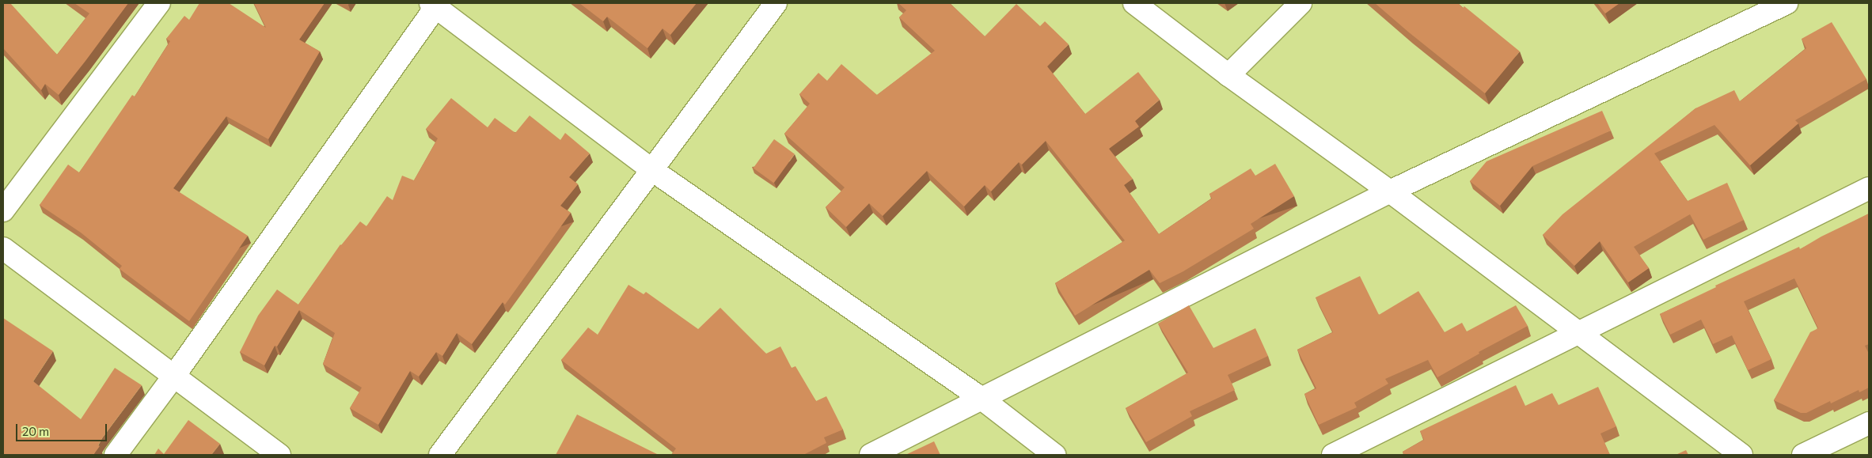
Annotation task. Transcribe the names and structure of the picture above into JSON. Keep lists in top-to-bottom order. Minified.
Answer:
{"scale_bar":"20 m"}
